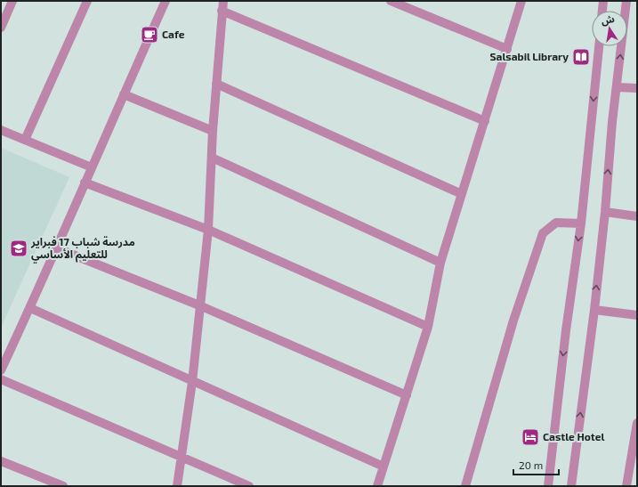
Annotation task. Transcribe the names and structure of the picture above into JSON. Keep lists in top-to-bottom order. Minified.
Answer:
{"places":{"cafe":["Cafe"],"library":["Salsabil Library"],"school or university":["مدرسة شباب 17 فبراير للتعليم الأساسي"],"hotel":["Castle Hotel"]},"scale_bar":"20 m","north":"top"}
